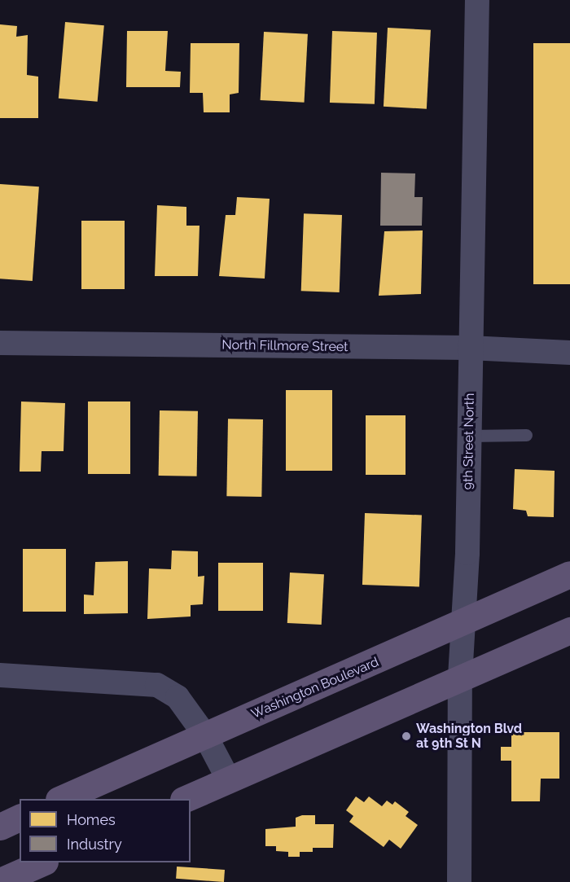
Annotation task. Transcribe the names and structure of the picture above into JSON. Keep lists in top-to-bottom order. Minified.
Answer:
{"streets":{"main road":["Washington Boulevard"],"street":["North Fillmore Street","9th Street North"]},"crossings":[["North Fillmore Street","9th Street North"],["9th Street North","Washington Boulevard"]],"places":["Washington Blvd at 9th St N"],"legend":["Homes","Industry"]}
